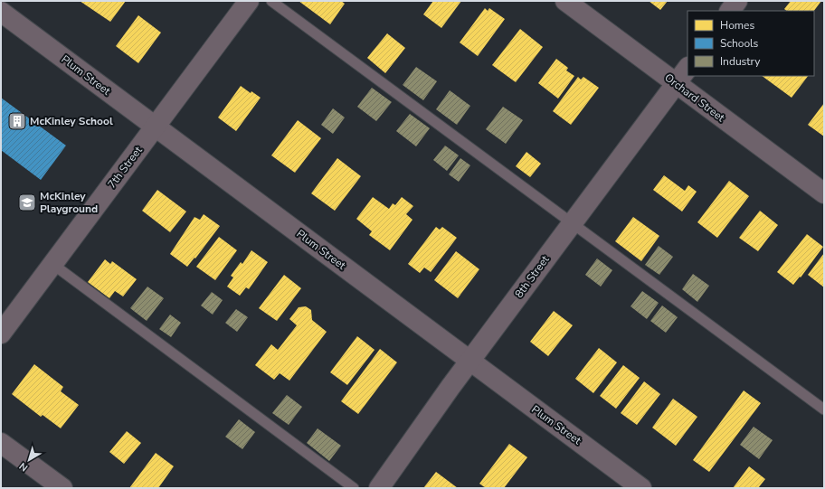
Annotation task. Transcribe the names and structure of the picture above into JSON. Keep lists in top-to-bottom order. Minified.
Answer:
{"streets":{"street":["Plum Street","Orchard Street","7th Street","8th Street"]},"crossings":[["Plum Street","7th Street"],["Plum Street","8th Street"],["Orchard Street","8th Street"]],"places":{"building":["McKinley School"],"school or university":["McKinley Playground"]},"legend":["Homes","Schools","Industry"],"north":"bottom left"}
